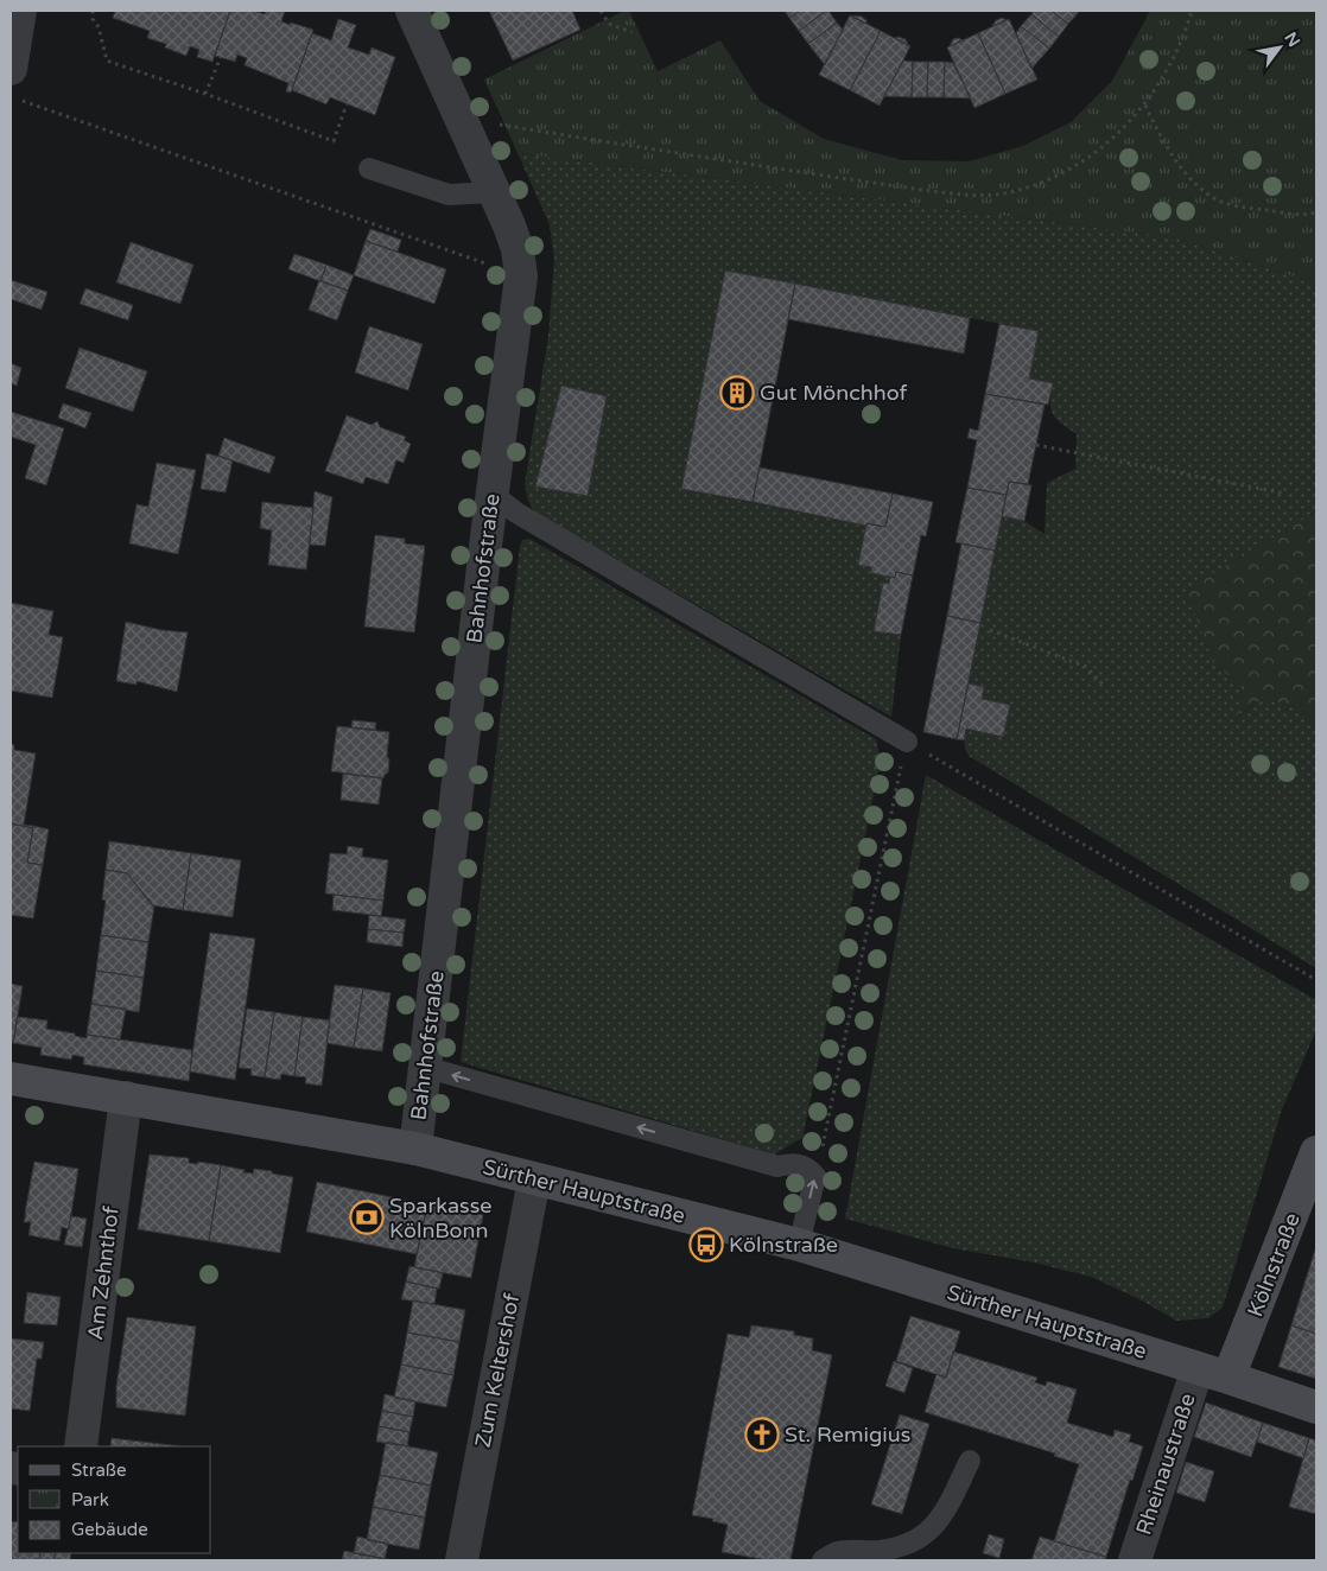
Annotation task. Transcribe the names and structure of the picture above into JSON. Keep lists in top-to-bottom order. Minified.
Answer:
{"streets":{"street":["Bahnhofstraße","Sürther Hauptstraße","Kölnstraße","Am Zehnthof","Zum Keltershof","Rheinaustraße"]},"crossings":[["Bahnhofstraße","Sürther Hauptstraße"],["Sürther Hauptstraße","Kölnstraße"],["Sürther Hauptstraße","Am Zehnthof"],["Sürther Hauptstraße","Zum Keltershof"],["Sürther Hauptstraße","Rheinaustraße"]],"places":{"building":["Gut Mönchhof"],"bank":["Sparkasse KölnBonn"],"bus stop":["Kölnstraße"],"church":["St. Remigius"]},"legend":["Straße","Park","Gebäude"],"north":"top right"}
